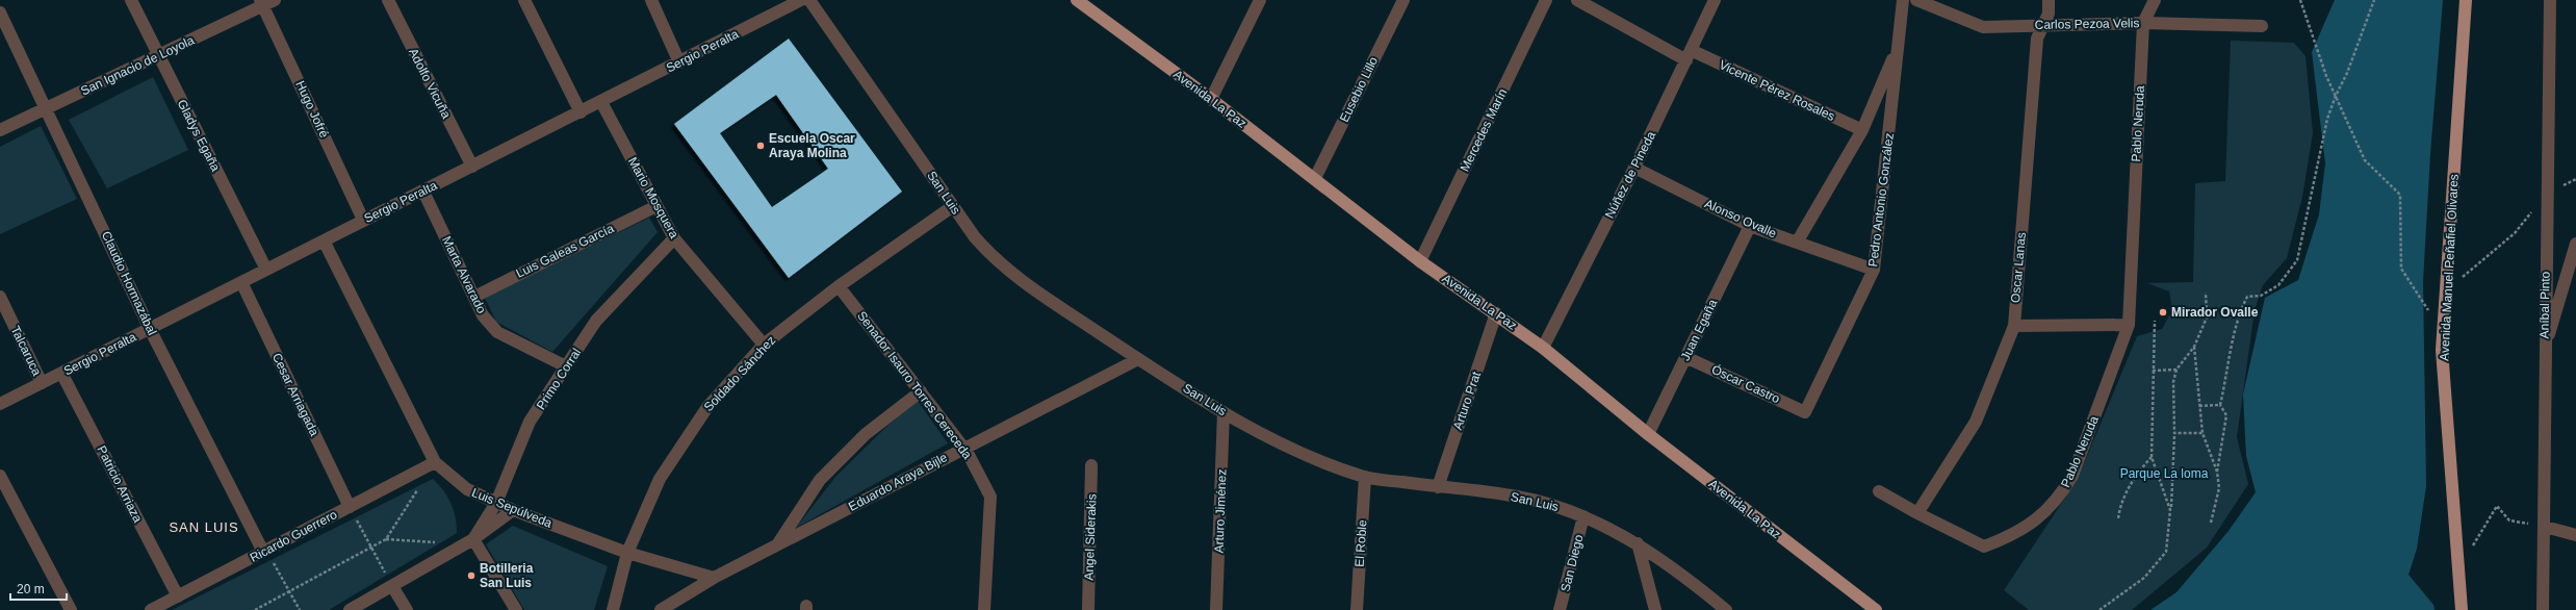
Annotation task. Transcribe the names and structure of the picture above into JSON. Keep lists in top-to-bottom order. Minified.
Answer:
{"streets":{"main road":["Avenida La Paz","Avenida Manuel Peñafiel Olivares"],"street":["Carlos Pezoa Velis","Sergio Peralta","San Ignacio de Loyola","Adolfo Vicuña","Eusebio Lillo","Vicente Pérez Rosales","Hugo Jofré","Pablo Neruda","Mercedes Marín","Gladys Egaña","Núñez de Pineda","San Luis","Mario Mosquera","Pedro Antonio González","Alonso Ovalle","Luis Galeas García","Oscar Lanas","Marta Alvarado","Claudio Hormazábal","Aníbal Pinto","Juan Egaña","Talcaruca","Soldado Sánchez","Primo Corral","Óscar Castro","Senador Isauro Torres Cereceda","Cesar Arriagada","Arturo Prat","Eduardo Araya Bijle","Patricio Arriaza","Luis Sepúlveda","Arturo Jiménez","Ricardo Guerrero","Angel Siderakis","El Roble","San Diego"]},"crossings":[["Carlos Pezoa Velis","Pablo Neruda"],["Carlos Pezoa Velis","Oscar Lanas"],["Sergio Peralta","Adolfo Vicuña"],["Sergio Peralta","Hugo Jofré"],["Sergio Peralta","Gladys Egaña"],["Sergio Peralta","Mario Mosquera"],["Sergio Peralta","Marta Alvarado"],["Sergio Peralta","Claudio Hormazábal"],["Sergio Peralta","Talcaruca"],["Sergio Peralta","Cesar Arriagada"],["Sergio Peralta","Patricio Arriaza"],["Sergio Peralta","Luis Sepúlveda"],["San Ignacio de Loyola","Hugo Jofré"],["San Ignacio de Loyola","Gladys Egaña"],["San Ignacio de Loyola","Claudio Hormazábal"],["Eusebio Lillo","Avenida La Paz"],["Vicente Pérez Rosales","Núñez de Pineda"],["Vicente Pérez Rosales","Pedro Antonio González"],["Avenida La Paz","Mercedes Marín"],["Avenida La Paz","Núñez de Pineda"],["Avenida La Paz","Juan Egaña"],["Avenida La Paz","Arturo Prat"],["Pablo Neruda","Oscar Lanas"],["Núñez de Pineda","Alonso Ovalle"],["San Luis","Soldado Sánchez"],["San Luis","Arturo Prat"],["San Luis","Eduardo Araya Bijle"],["San Luis","Arturo Jiménez"],["San Luis","El Roble"],["San Luis","San Diego"],["Mario Mosquera","Luis Galeas García"],["Mario Mosquera","Soldado Sánchez"],["Mario Mosquera","Primo Corral"],["Pedro Antonio González","Alonso Ovalle"],["Pedro Antonio González","Óscar Castro"],["Alonso Ovalle","Juan Egaña"],["Luis Galeas García","Marta Alvarado"],["Marta Alvarado","Primo Corral"],["Claudio Hormazábal","Ricardo Guerrero"],["Juan Egaña","Óscar Castro"],["Soldado Sánchez","Senador Isauro Torres Cereceda"],["Soldado Sánchez","Luis Sepúlveda"],["Primo Corral","Luis Sepúlveda"],["Senador Isauro Torres Cereceda","Eduardo Araya Bijle"],["Cesar Arriagada","Ricardo Guerrero"],["Eduardo Araya Bijle","Luis Sepúlveda"],["Patricio Arriaza","Ricardo Guerrero"],["Luis Sepúlveda","Ricardo Guerrero"]],"districts":["SAN LUIS"],"parks":["Parque La loma"],"places":["Escuela Oscar Araya Molina","Mirador Ovalle","Botilleria San Luis"],"scale_bar":"20 m"}
